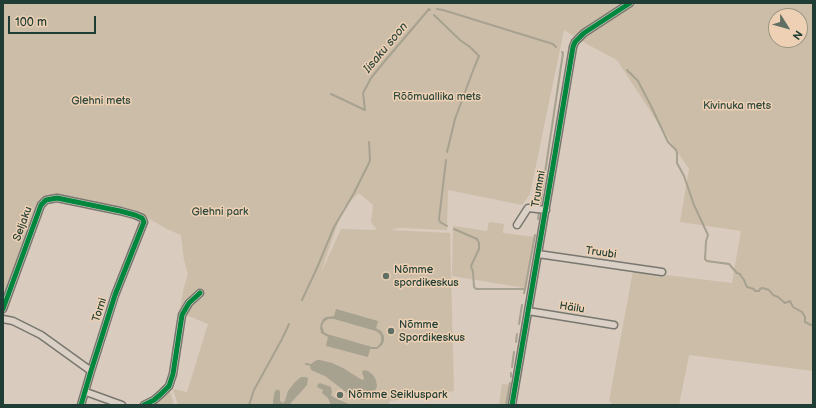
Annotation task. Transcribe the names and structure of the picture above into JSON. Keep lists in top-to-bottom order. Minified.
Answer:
{"streets":{"street":["Trummi","Seljaku","Truubi","Häilu","Torni"]},"crossings":[["Trummi","Truubi"],["Trummi","Häilu"],["Seljaku","Torni"]],"water":["Iisaku soon"],"parks":["Rõõmuallika mets","Glehni mets","Kivinuka mets","Glehni park"],"places":["Nõmme spordikeskus","Nõmme Spordikeskus","Nõmme Seikluspark"],"scale_bar":"100 m","north":"bottom right"}
